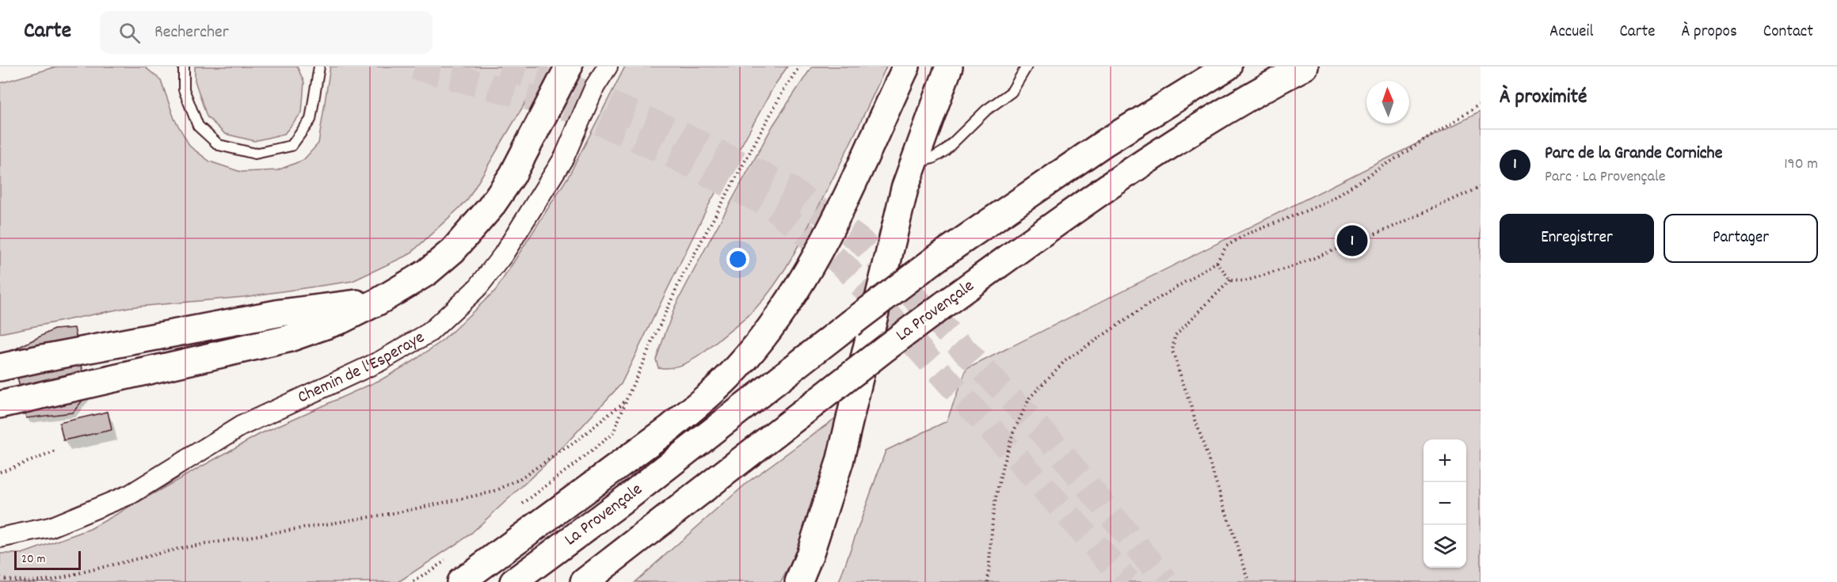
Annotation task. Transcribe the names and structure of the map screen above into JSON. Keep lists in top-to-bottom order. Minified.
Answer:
{"streets":{"highway":["La Provençale"],"street":["Chemin de l'Esperaye"]},"scale_bar":"20 m","north":"top","page":{"header":"Carte","search":"Rechercher","nav":["Accueil","Carte","À propos","Contact"],"heading":"À proximité","list":[{"mark":"1","name":"Parc de la Grande Corniche","note":"Parc · La Provençale","value":"190 m"}],"buttons":["Enregistrer","Partager"],"pins":"1","map_buttons":["+","−"],"scale":"20 m"}}
